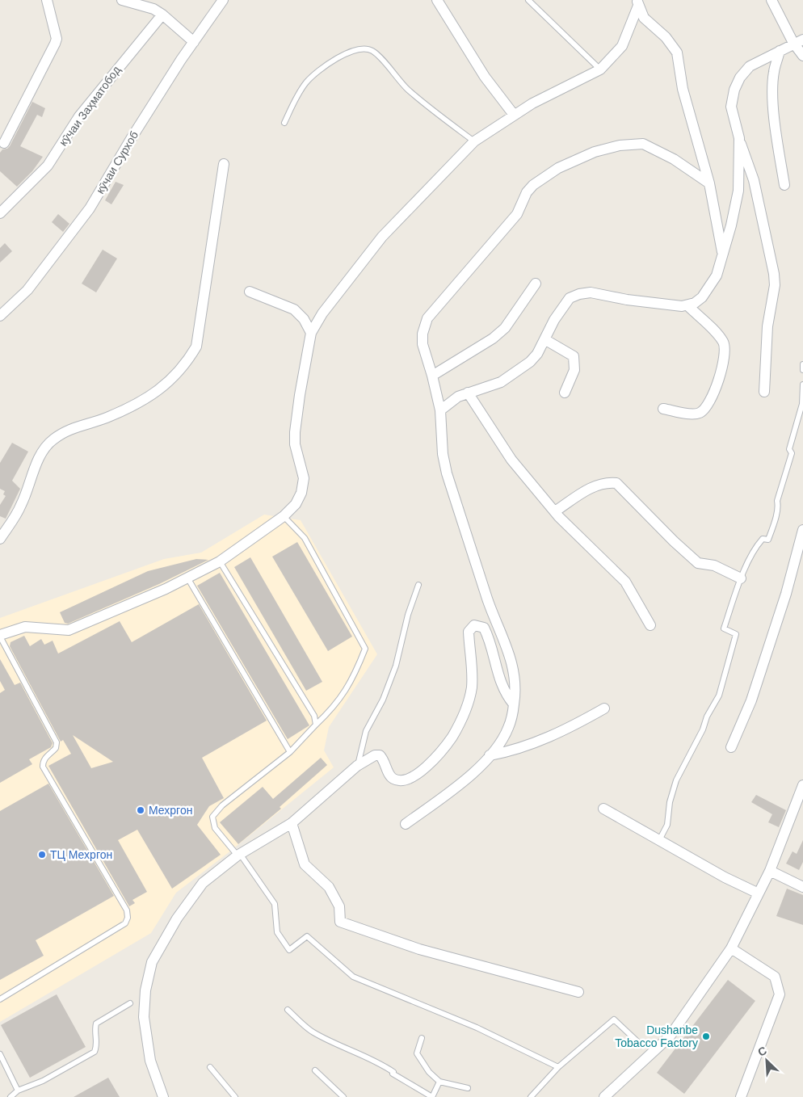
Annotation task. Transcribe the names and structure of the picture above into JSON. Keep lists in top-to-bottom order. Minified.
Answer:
{"streets":{"street":["кӯчаи Заҳматобод","кӯчаи Сурхоб"]},"places":["Мехргон","ТЦ Мехргон","Dushanbe Tobacco Factory"],"north":"top left"}
